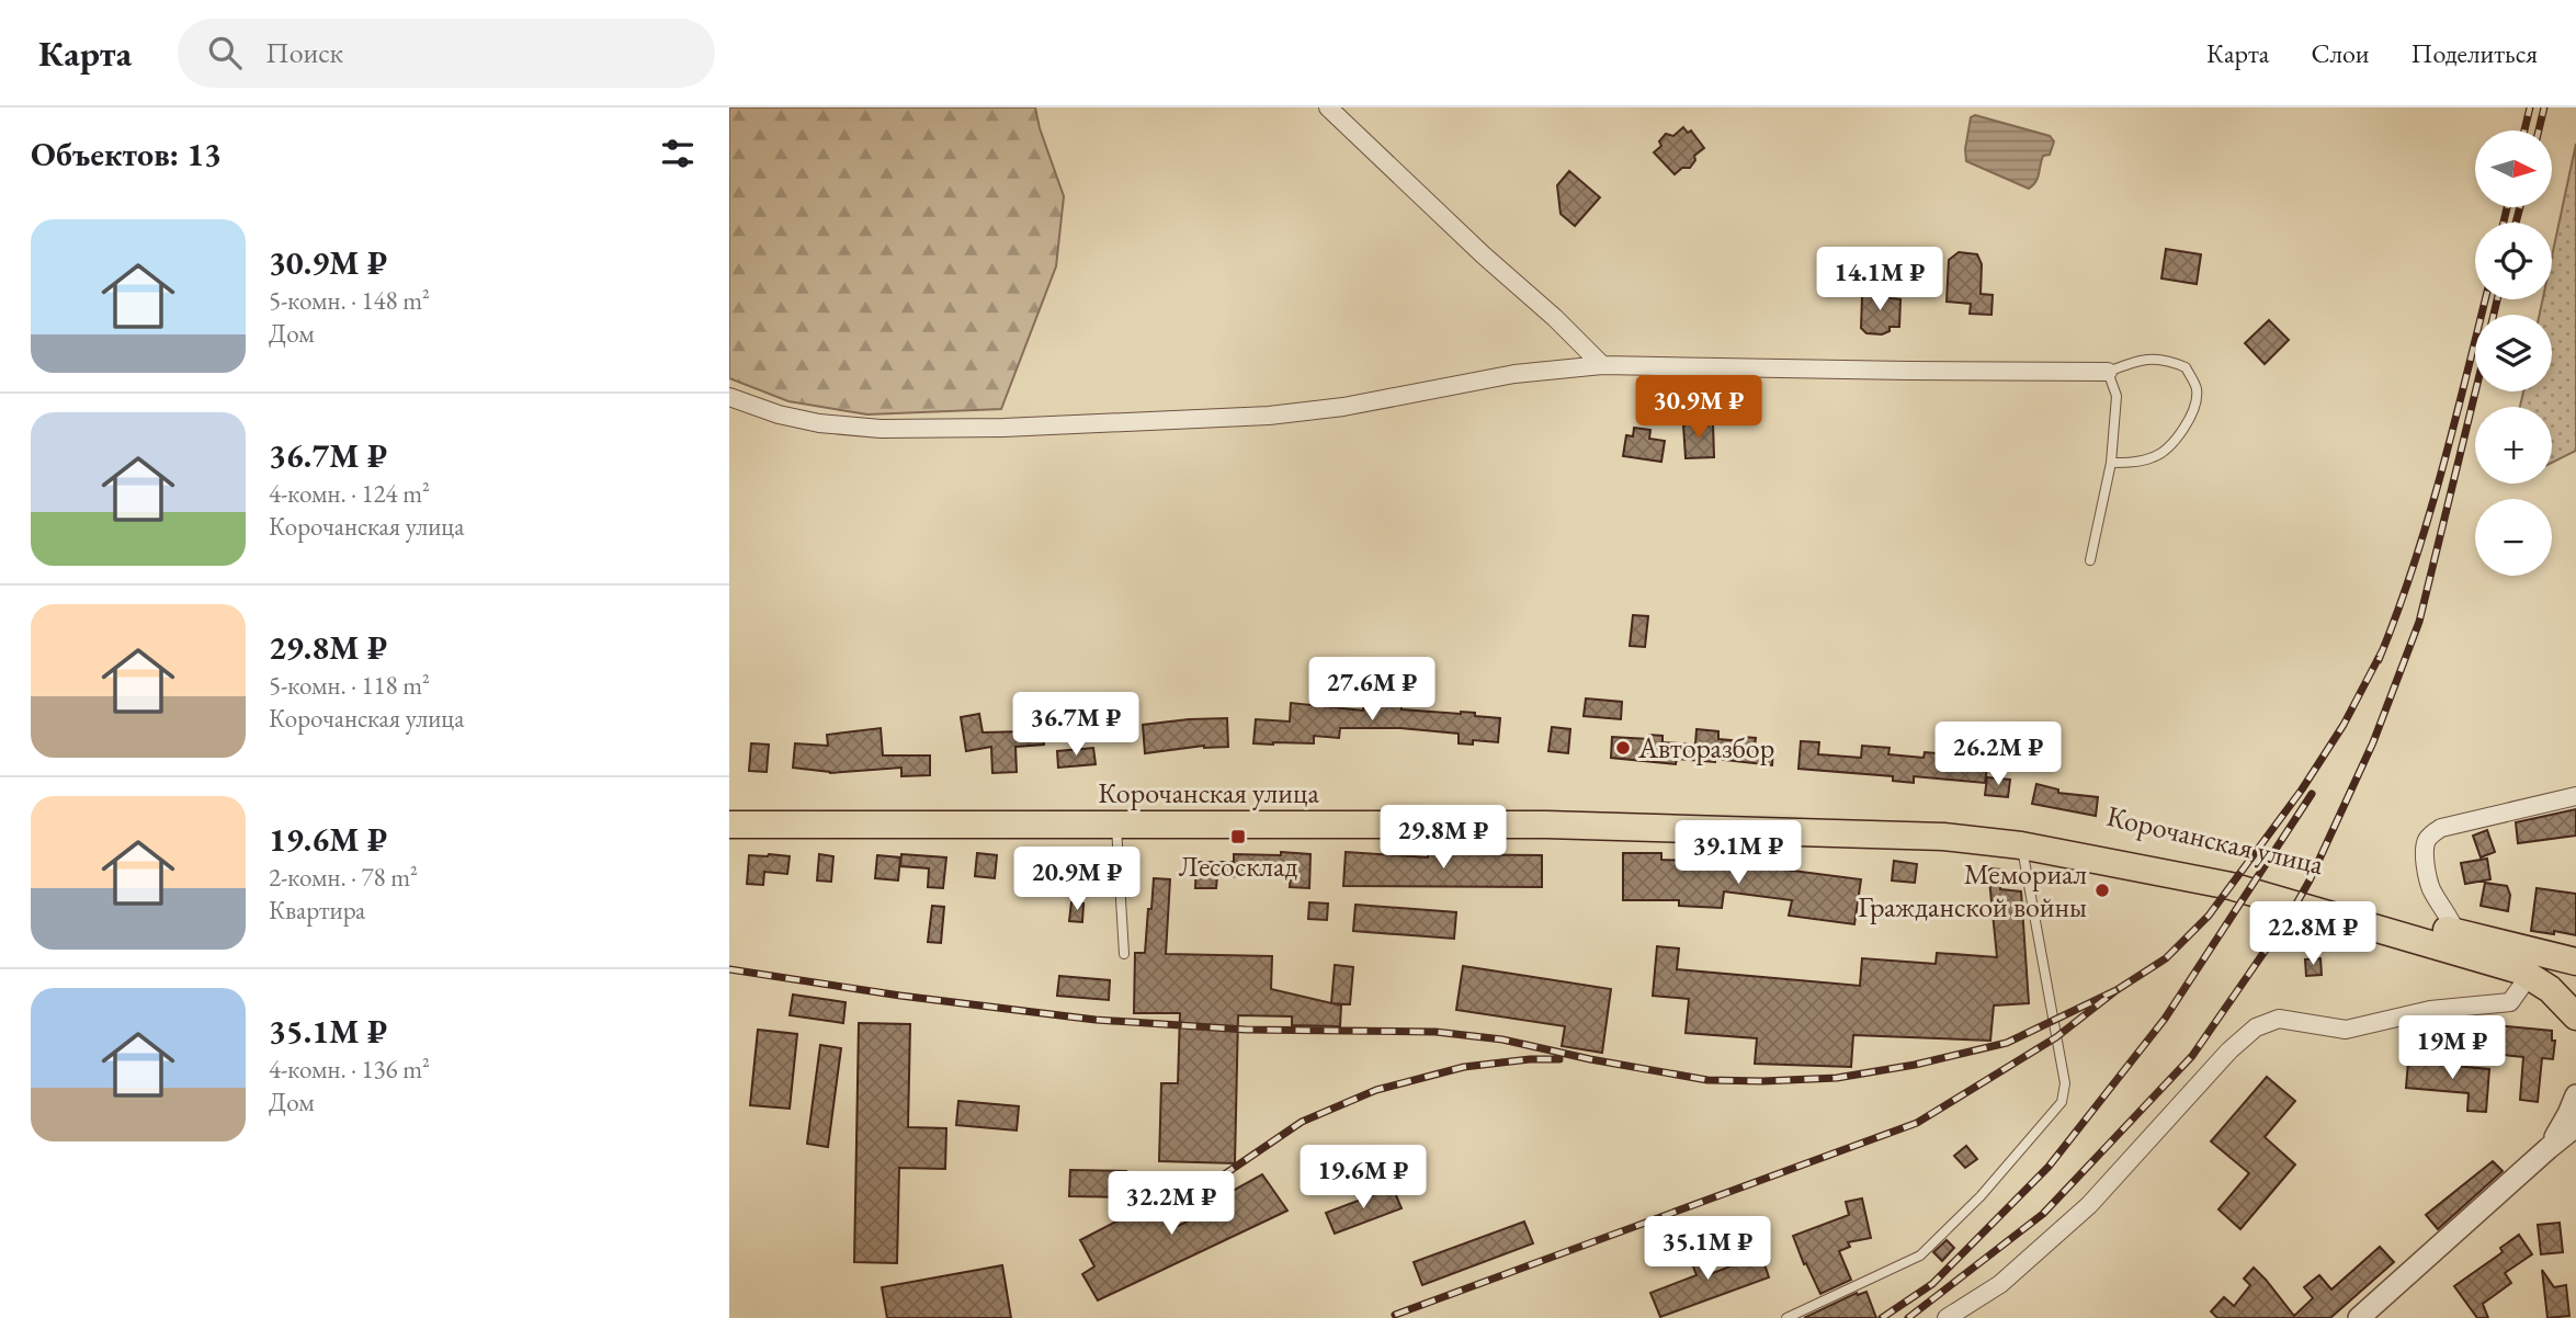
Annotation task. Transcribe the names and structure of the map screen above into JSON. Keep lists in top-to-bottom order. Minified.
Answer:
{"streets":{"main road":["Корочанская улица"]},"places":{"other":["Авторазбор","Мемориал Гражданской войны"],"transit":["Лесосклад"]},"north":"right","page":{"header":"Карта","search":"Поиск","nav":["Карта","Слои","Поделиться"],"heading":"Объектов: 13","map_buttons":["+","−"],"list":[{"name":"30.9M ₽","note":"5-комн. · 148 m² · Дом"},{"name":"36.7M ₽","note":"4-комн. · 124 m² · Корочанская улица"},{"name":"29.8M ₽","note":"5-комн. · 118 m² · Корочанская улица"},{"name":"19.6M ₽","note":"2-комн. · 78 m² · Квартира"},{"name":"35.1M ₽","note":"4-комн. · 136 m² · Дом"}],"price":["14.1M ₽","30.9M ₽","27.6M ₽","36.7M ₽","26.2M ₽","29.8M ₽","39.1M ₽","20.9M ₽","22.8M ₽","19M ₽","19.6M ₽","32.2M ₽","35.1M ₽"]}}
